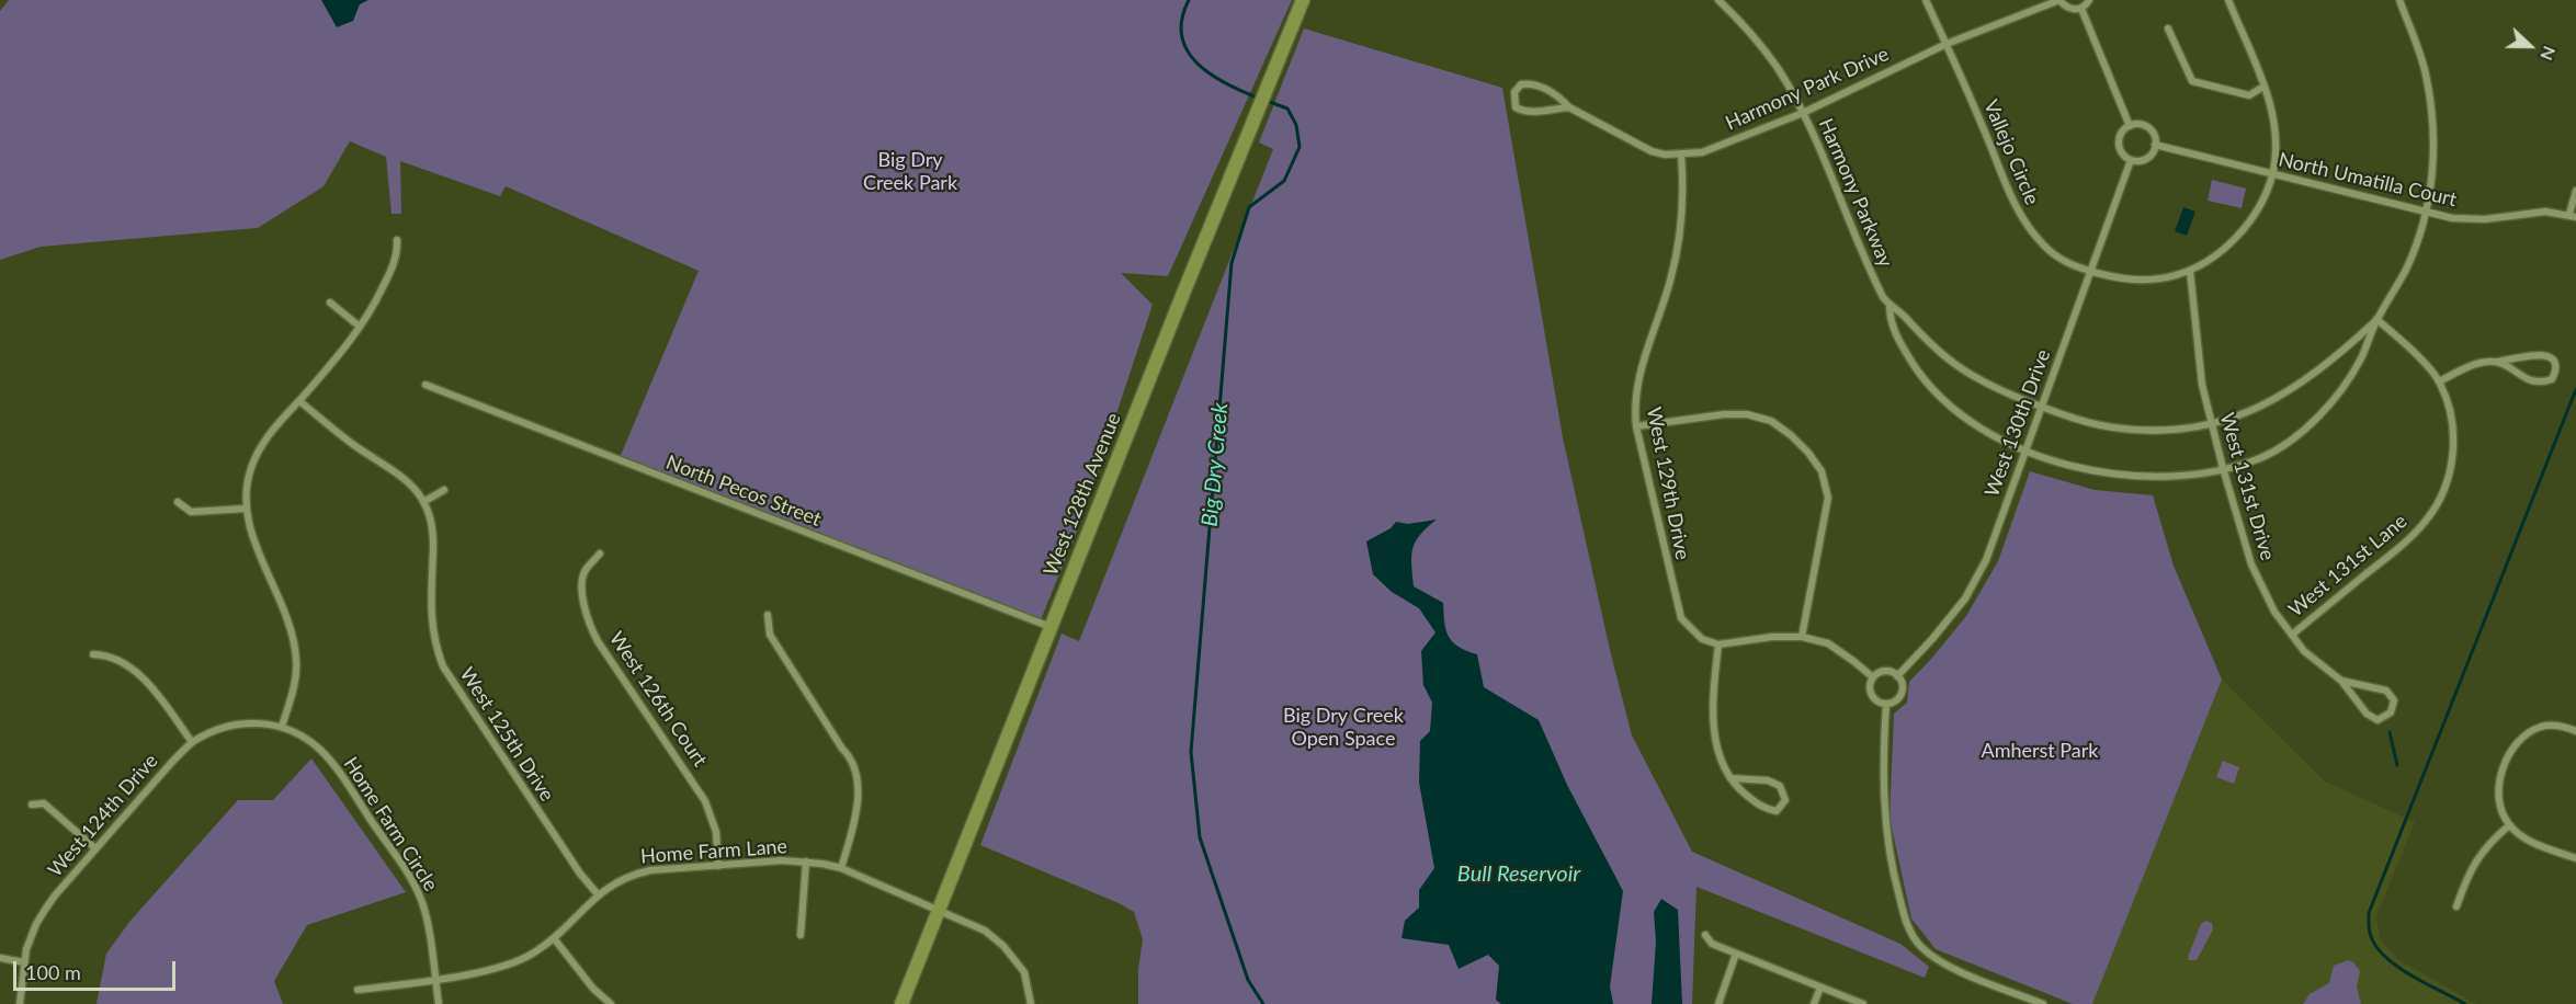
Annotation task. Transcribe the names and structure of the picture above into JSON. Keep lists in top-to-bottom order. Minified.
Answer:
{"streets":{"main road":["West 128th Avenue"],"street":["Harmony Park Drive","Vallejo Circle","North Umatilla Court","Harmony Parkway","West 130th Drive","West 129th Drive","West 131st Drive","North Pecos Street","West 131st Lane","West 126th Court","West 125th Drive","West 124th Drive","Home Farm Circle","Home Farm Lane"]},"crossings":[["Harmony Park Drive","Vallejo Circle"],["Harmony Park Drive","Harmony Parkway"],["Harmony Park Drive","West 129th Drive"],["Vallejo Circle","North Umatilla Court"],["Vallejo Circle","West 130th Drive"],["Vallejo Circle","West 131st Drive"],["North Umatilla Court","Harmony Parkway"],["North Umatilla Court","West 130th Drive"],["Harmony Parkway","West 130th Drive"],["Harmony Parkway","West 131st Drive"],["Harmony Parkway","West 131st Lane"],["West 131st Drive","West 131st Lane"],["North Pecos Street","West 128th Avenue"],["West 128th Avenue","Home Farm Lane"],["West 126th Court","Home Farm Lane"],["West 125th Drive","Home Farm Lane"],["West 124th Drive","Home Farm Circle"],["Home Farm Circle","Home Farm Lane"]],"water":["Big Dry Creek","Bull Reservoir"],"parks":["Big Dry Creek Park","Big Dry Creek Open Space","Amherst Park"],"scale_bar":"100 m","north":"right"}
